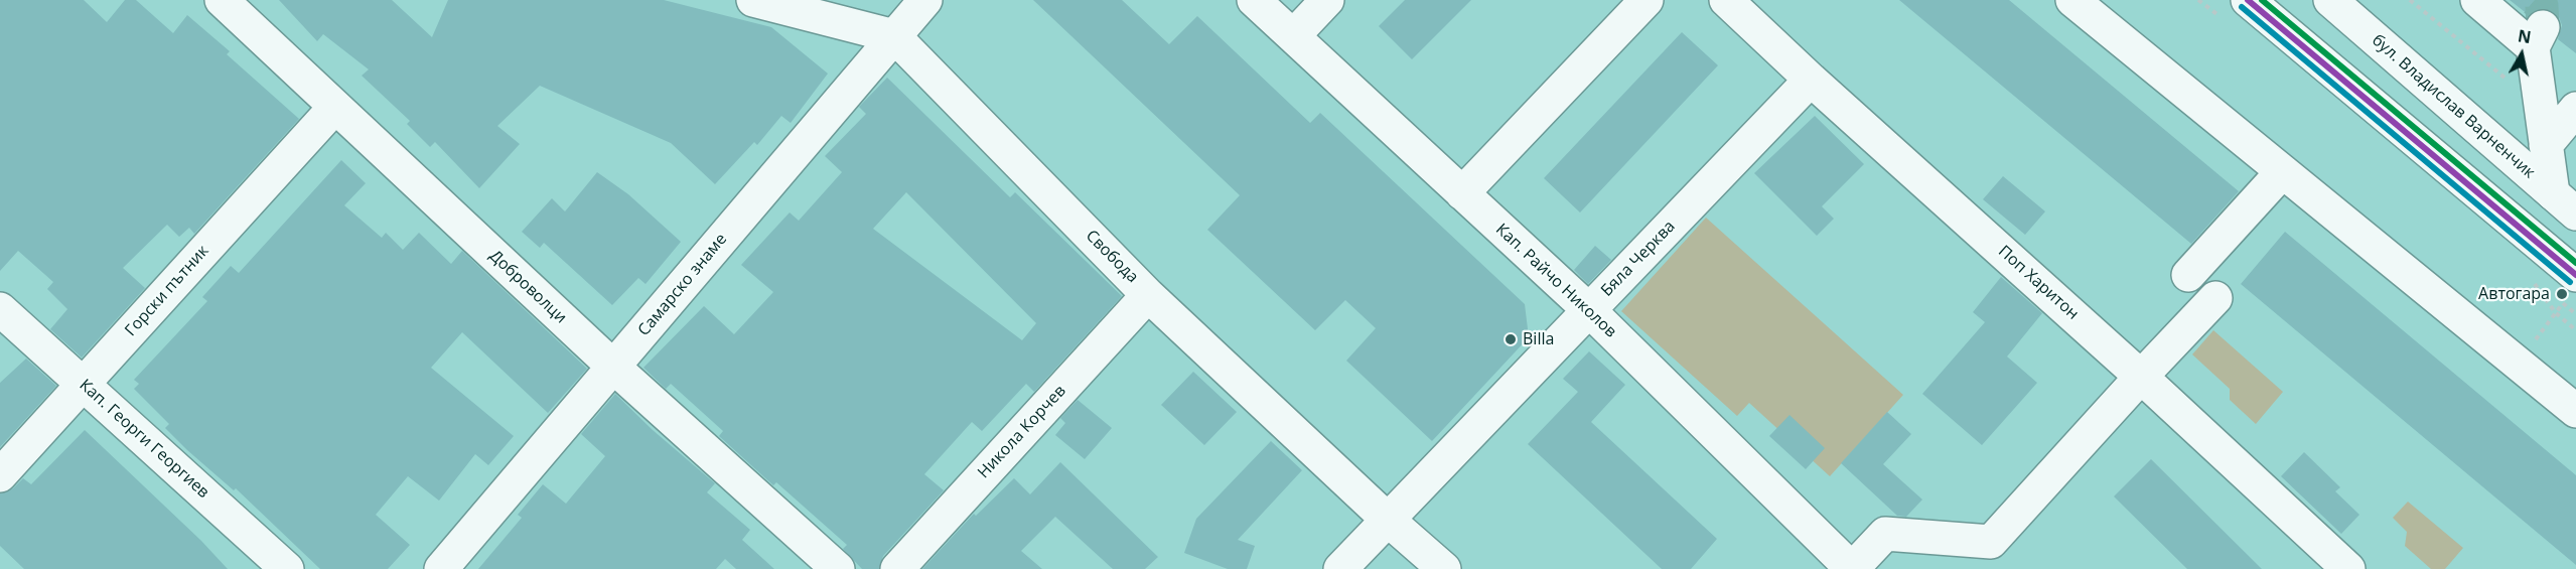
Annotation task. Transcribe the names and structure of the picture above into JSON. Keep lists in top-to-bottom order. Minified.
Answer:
{"streets":{"street":["бул. Владислав Варненчик","Свобода","Бяла Черква","Кап. Райчо Николов","Поп Харитон","Самарско знаме","Доброволци","Горски пътник","Никола Корчев","Кап. Георги Георгиев"]},"crossings":[["Свобода","Бяла Черква"],["Свобода","Самарско знаме"],["Свобода","Никола Корчев"],["Бяла Черква","Кап. Райчо Николов"],["Бяла Черква","Поп Харитон"],["Самарско знаме","Доброволци"],["Доброволци","Горски пътник"],["Горски пътник","Кап. Георги Георгиев"]],"places":["Автогара","Billa"],"north":"top"}
